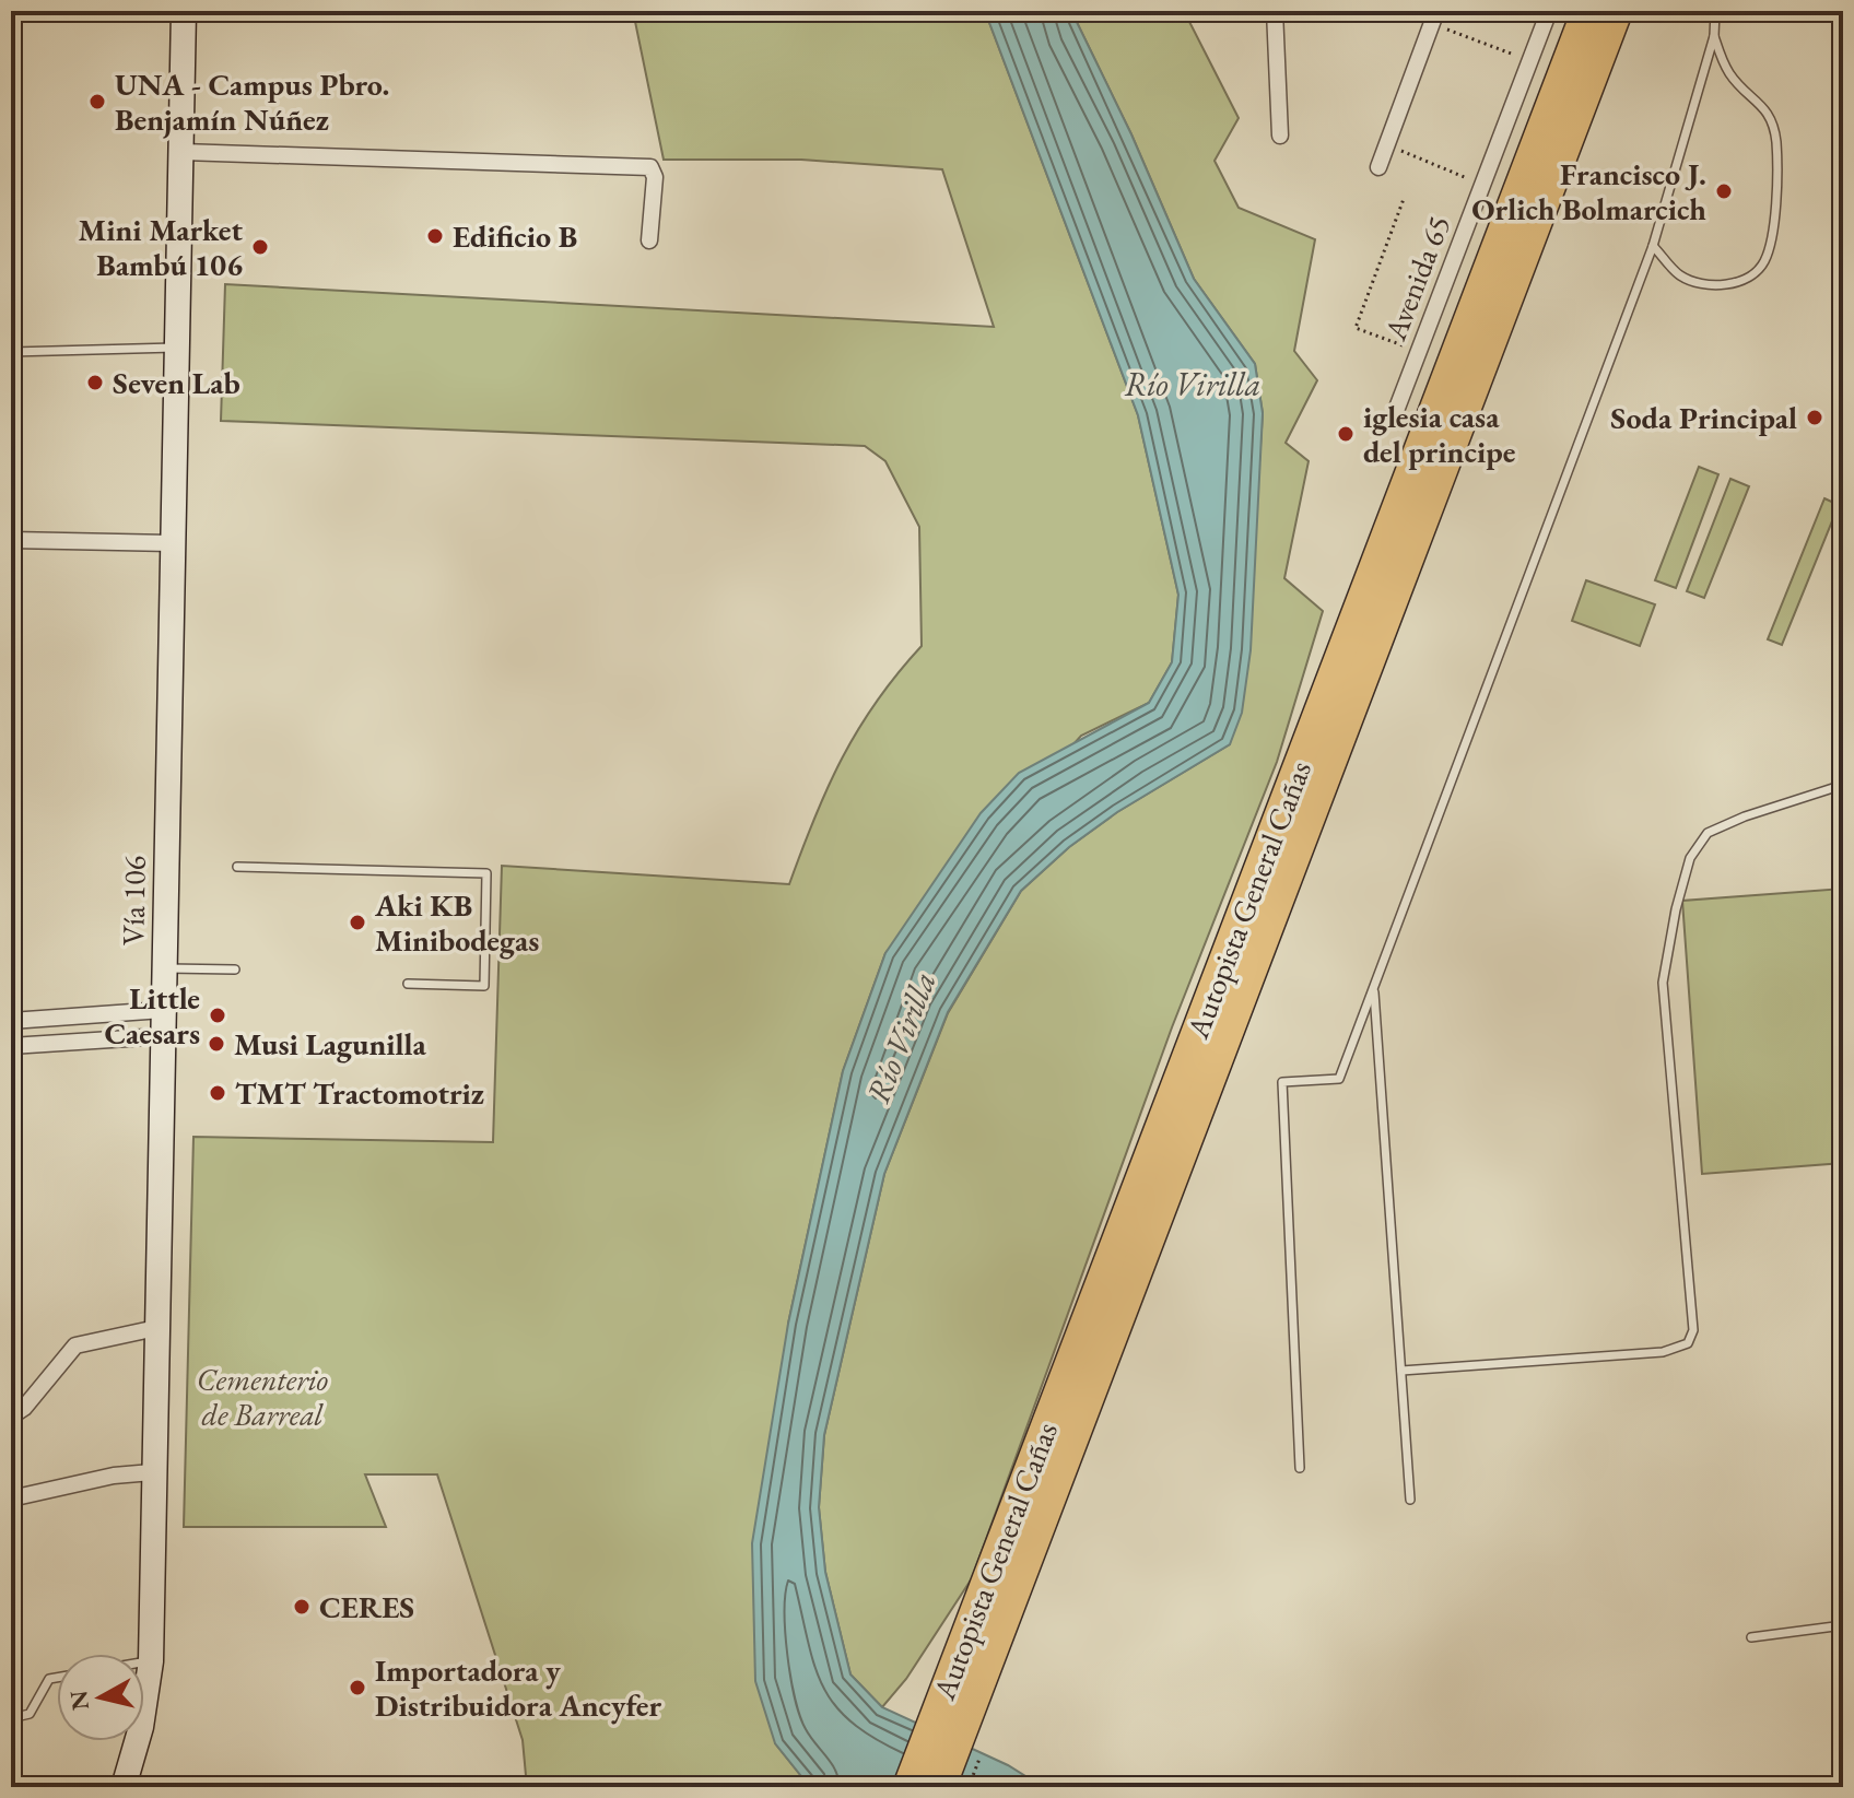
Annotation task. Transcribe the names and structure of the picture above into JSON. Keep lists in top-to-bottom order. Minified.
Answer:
{"streets":{"highway":["Autopista General Cañas"],"main road":["Vía 106"],"street":["Avenida 65"]},"water":["Río Virilla"],"parks":["Cementerio de Barreal"],"places":["UNA - Campus Pbro. Benjamín Núñez","Francisco J. Orlich Bolmarcich","Edificio B","Mini Market Bambú 106","Seven Lab","Soda Principal","iglesia casa del principe","Aki KB Minibodegas","Little Caesars","Musi Lagunilla","TMT Tractomotriz","CERES","Importadora y Distribuidora Ancyfer"],"north":"left"}
